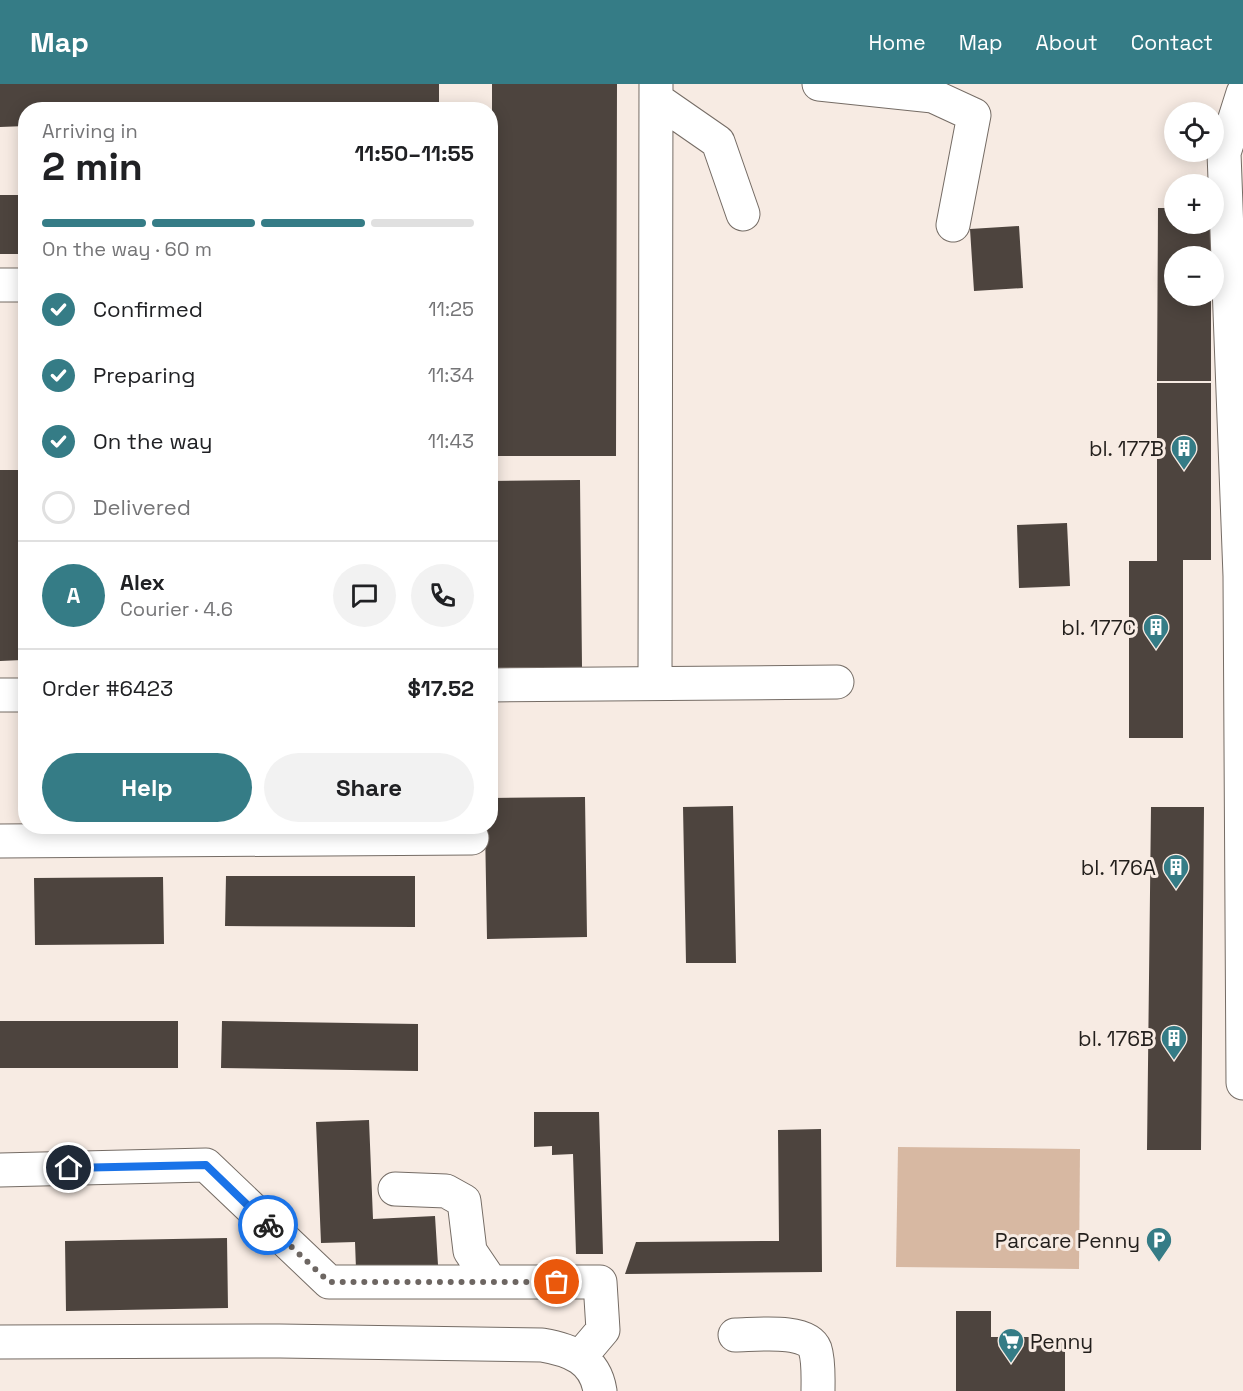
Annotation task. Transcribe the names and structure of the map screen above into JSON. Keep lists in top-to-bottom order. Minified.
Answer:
{"places":{"building":["bl. 177B","bl. 177C","bl. 176A","bl. 176B"],"parking":["Parcare Penny"],"supermarket":["Penny"]},"page":{"header":"Map","nav":["Home","Map","About","Contact"],"map_buttons":["+","−"],"heading":["2 min","Arriving in","11:50–11:55"],"panel":["Alex","Courier · 4.6","Order #6423","$17.52"],"bar":"On the way · 60 m","list":[["Confirmed","11:25"],["Preparing","11:34"],["On the way","11:43"],"Delivered"],"round":"A","buttons":["Help","Share"]}}
